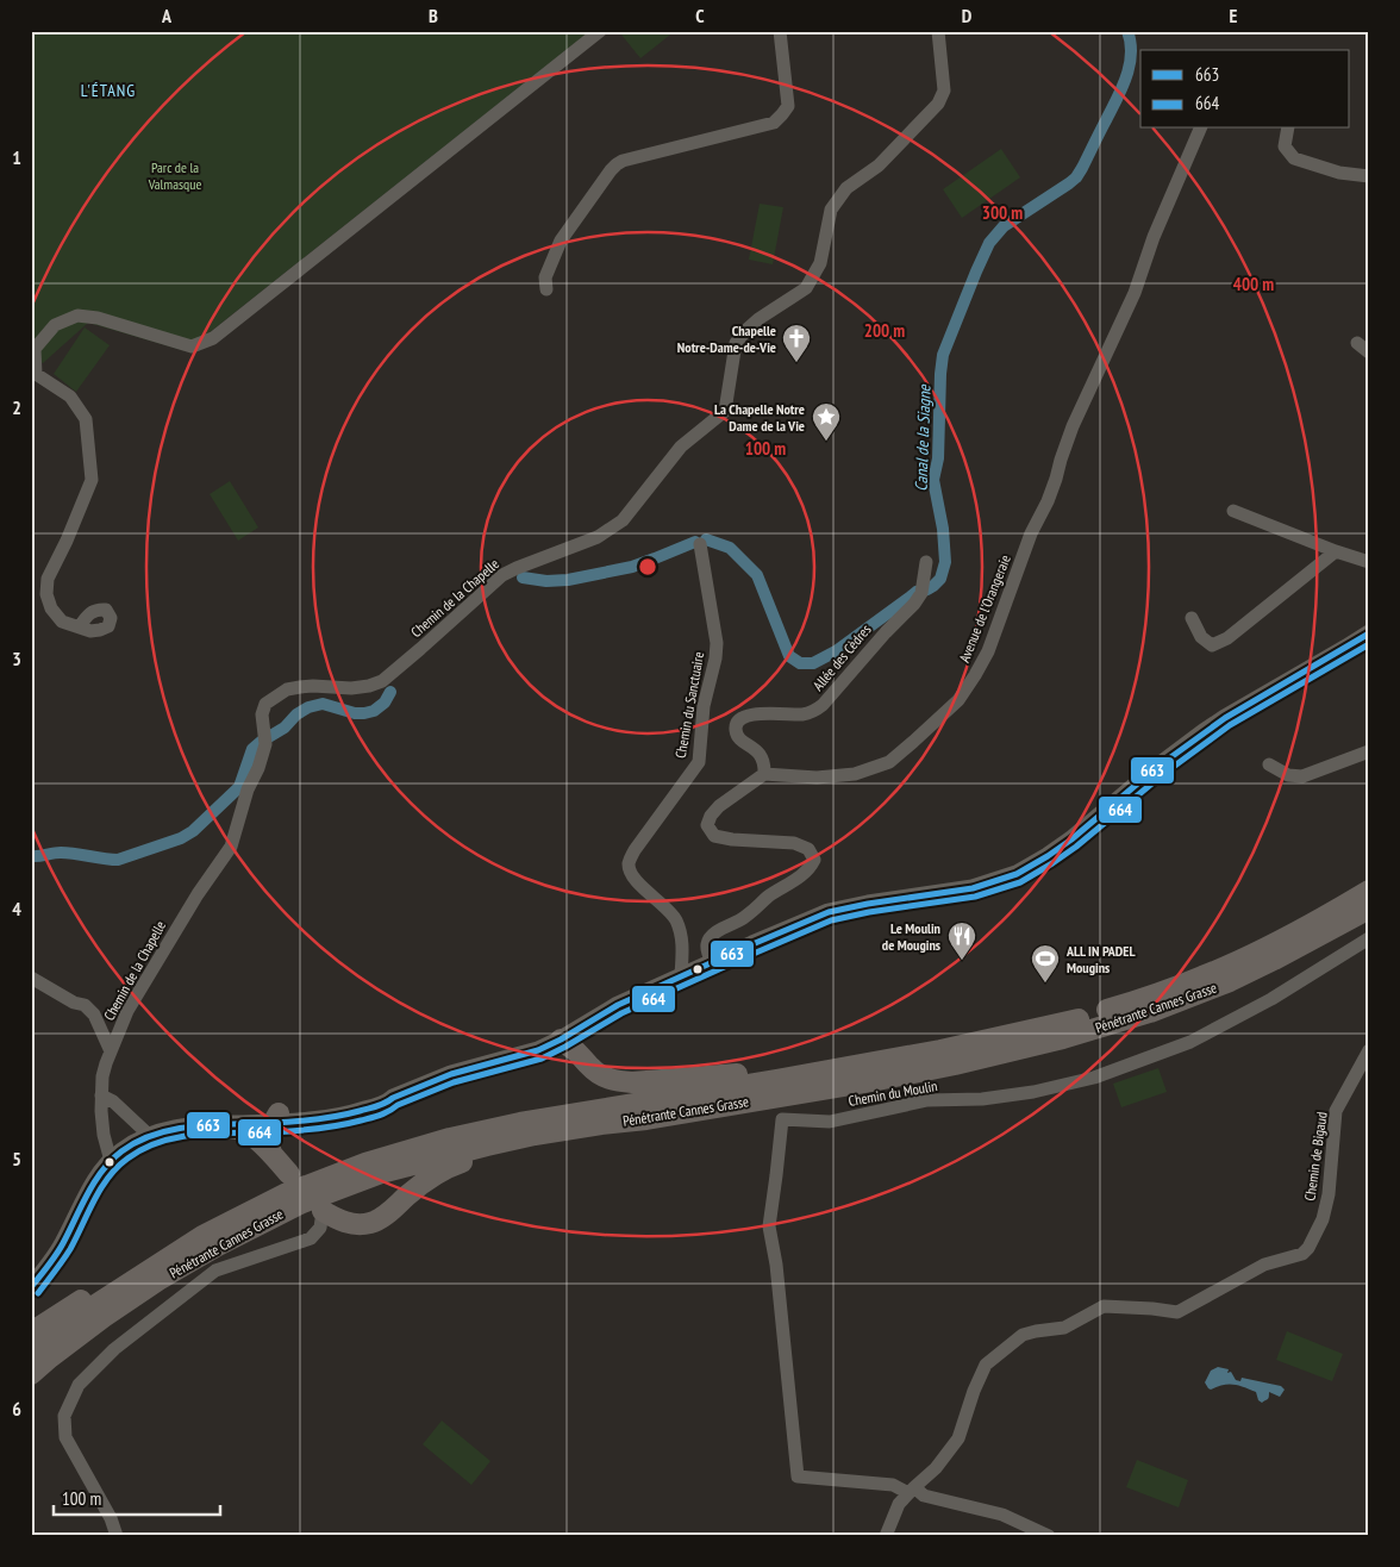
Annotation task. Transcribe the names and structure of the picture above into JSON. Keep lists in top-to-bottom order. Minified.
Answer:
{"streets":{"highway":["Pénétrante Cannes Grasse"],"street":["Chemin de la Chapelle","Avenue de l'Orangeraie","Allée des Cèdres","Chemin du Sanctuaire","Chemin du Moulin","Chemin de Bigaud"]},"crossings":[["Avenue de l'Orangeraie","Allée des Cèdres"],["Chemin du Moulin","Chemin de Bigaud"]],"districts":["L'ÉTANG"],"water":["Canal de la Siagne"],"parks":["Parc de la Valmasque"],"places":{"church":["Chapelle Notre-Dame-de-Vie"],"place":["La Chapelle Notre Dame de la Vie"],"restaurant":["Le Moulin de Mougins"],"sports":["ALL IN PADEL Mougins"]},"lines":["transit line 663","transit line 664"],"legend":["663","664"],"scale_bar":"100 m","grid":{"columns":["A","B","C","D","E"],"rows":["1","2","3","4","5","6"]},"rings":["300 m","400 m","200 m","100 m"]}
